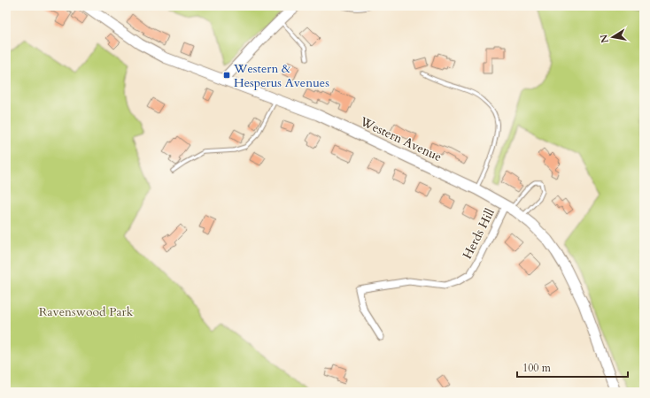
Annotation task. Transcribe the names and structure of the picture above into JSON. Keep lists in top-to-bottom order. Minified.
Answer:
{"streets":{"main road":["Western Avenue"],"street":["Herds Hill"]},"crossings":[["Western Avenue","Herds Hill"]],"parks":["Ravenswood Park"],"places":{"transit":["Western & Hesperus Avenues"]},"scale_bar":"100 m","north":"left"}
